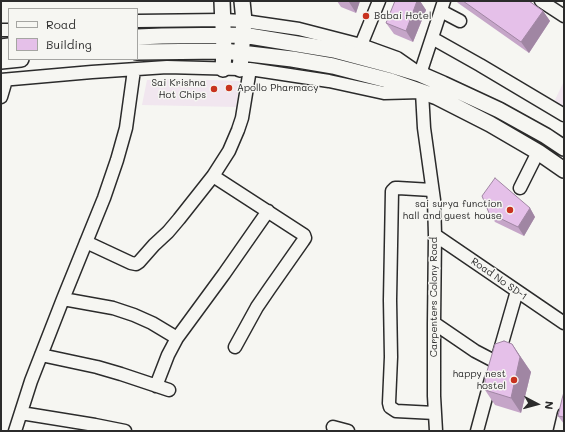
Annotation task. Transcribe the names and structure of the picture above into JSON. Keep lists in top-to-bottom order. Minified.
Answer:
{"streets":{"street":["Road No SD-1","Carpenters Colony Road"]},"crossings":[["Road No SD-1","Carpenters Colony Road"]],"places":["Babai Hotel","Apollo Pharmacy","Sai Krishna Hot Chips","sai surya function hall and guest house","happy nest hostel"],"legend":["Road","Building"],"north":"right"}
